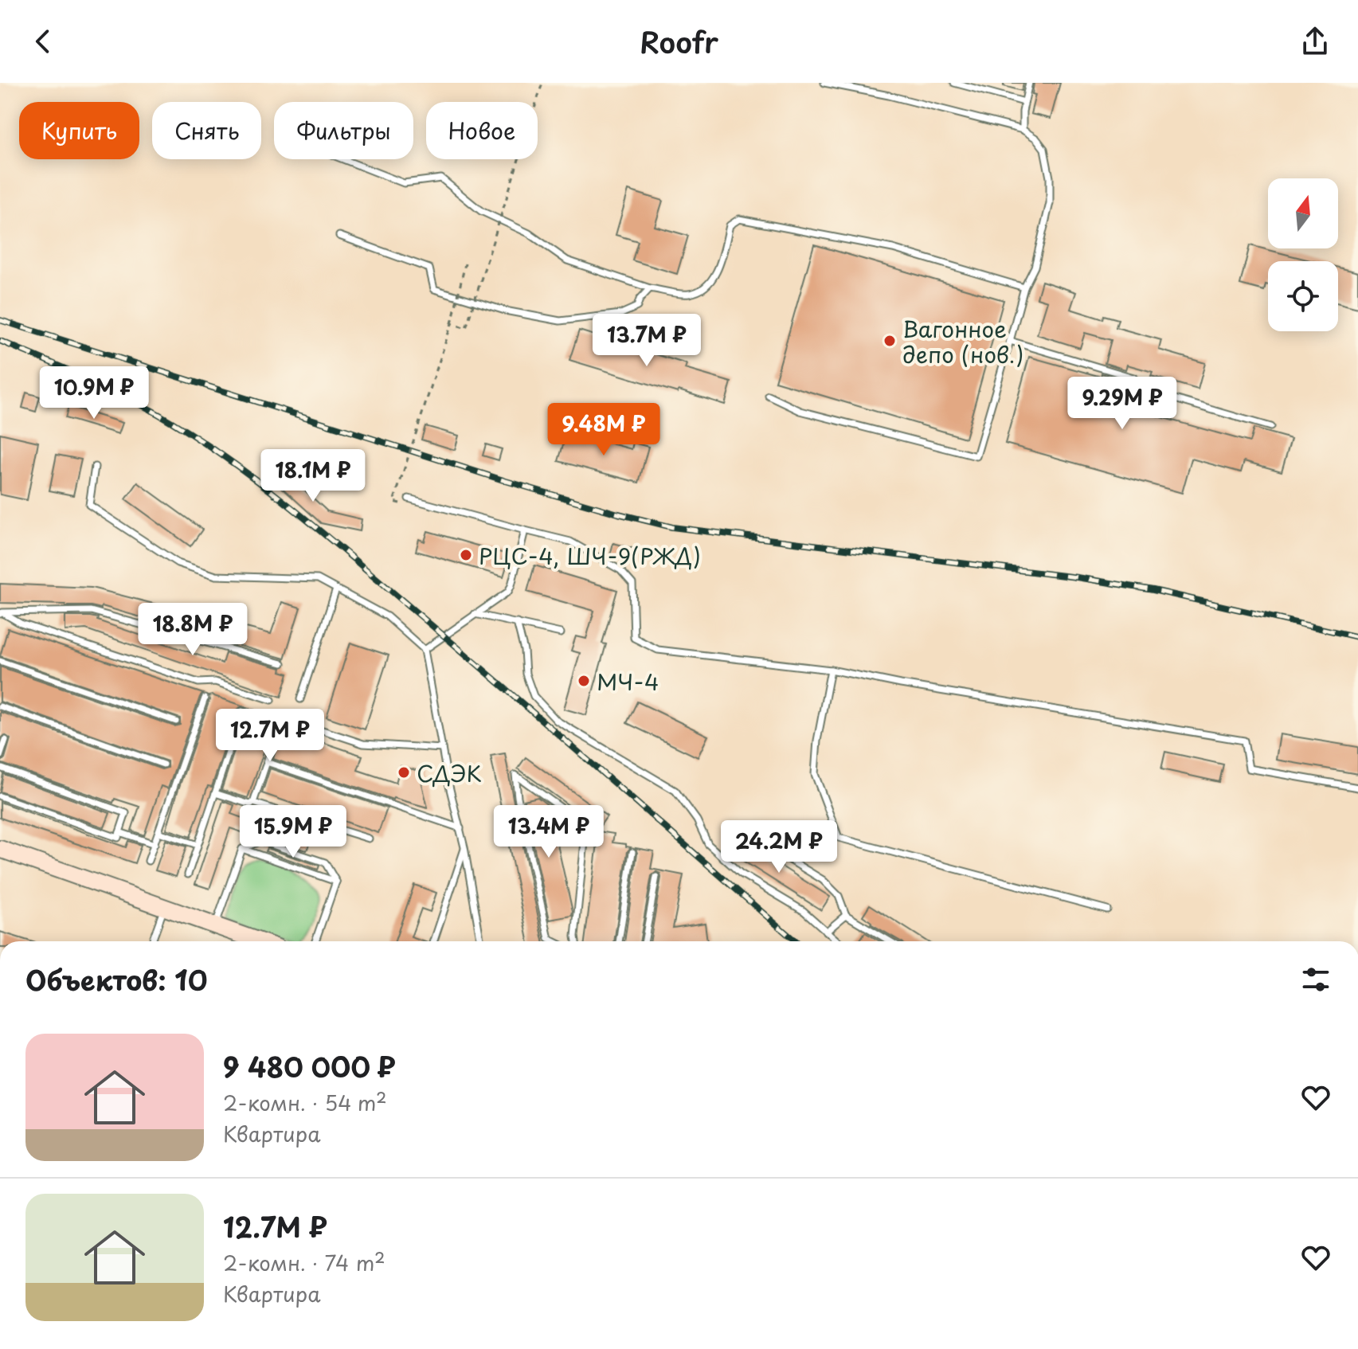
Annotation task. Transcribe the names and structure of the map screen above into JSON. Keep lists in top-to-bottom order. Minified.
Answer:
{"places":["Вагонное депо (нов.)","РЦС-4, ШЧ-9(РЖД)","МЧ-4","СДЭК"],"north":"top","page":{"header":"Roofr","chip":["Купить","Снять","Фильтры","Новое"],"price":["13.7M ₽","10.9M ₽","9.29M ₽","9.48M ₽","18.1M ₽","18.8M ₽","12.7M ₽","15.9M ₽","13.4M ₽","24.2M ₽"],"heading":"Объектов: 10","list":[{"name":"9 480 000 ₽","note":"2-комн. · 54 m² · Квартира"},{"name":"12.7M ₽","note":"2-комн. · 74 m² · Квартира"}]}}
